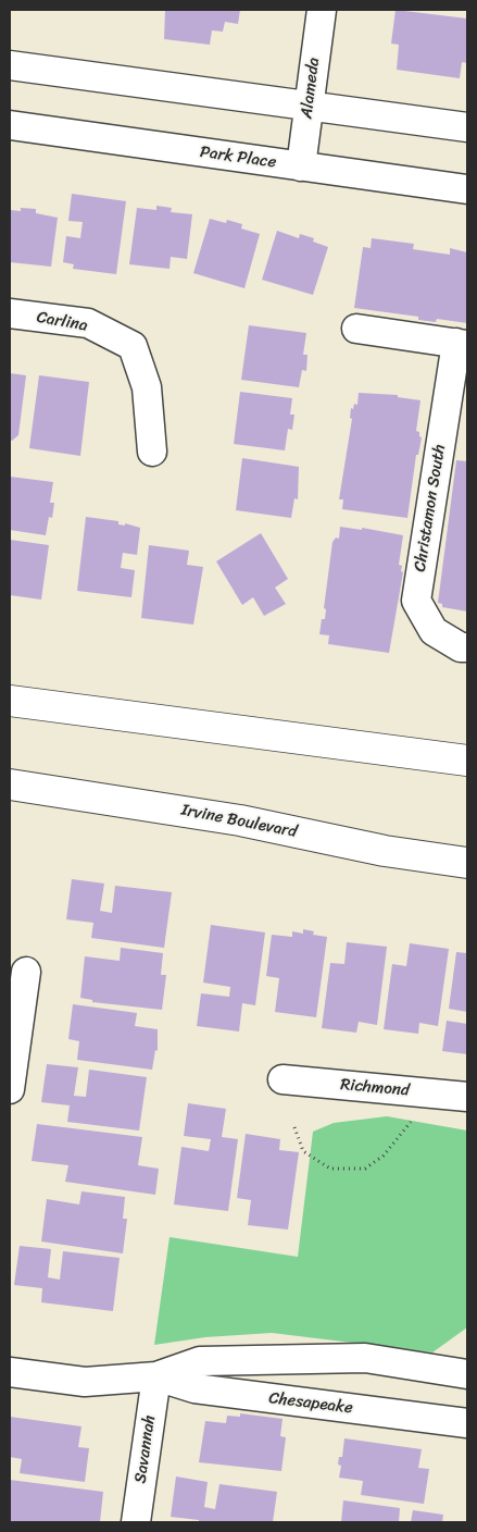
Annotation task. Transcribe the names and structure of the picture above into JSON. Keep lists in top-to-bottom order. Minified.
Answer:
{"streets":{"main road":["Irvine Boulevard"],"street":["Alameda","Park Place","Carlina","Christamon South","Richmond","Chesapeake","Savannah"]},"crossings":[["Alameda","Park Place"],["Chesapeake","Savannah"]]}
